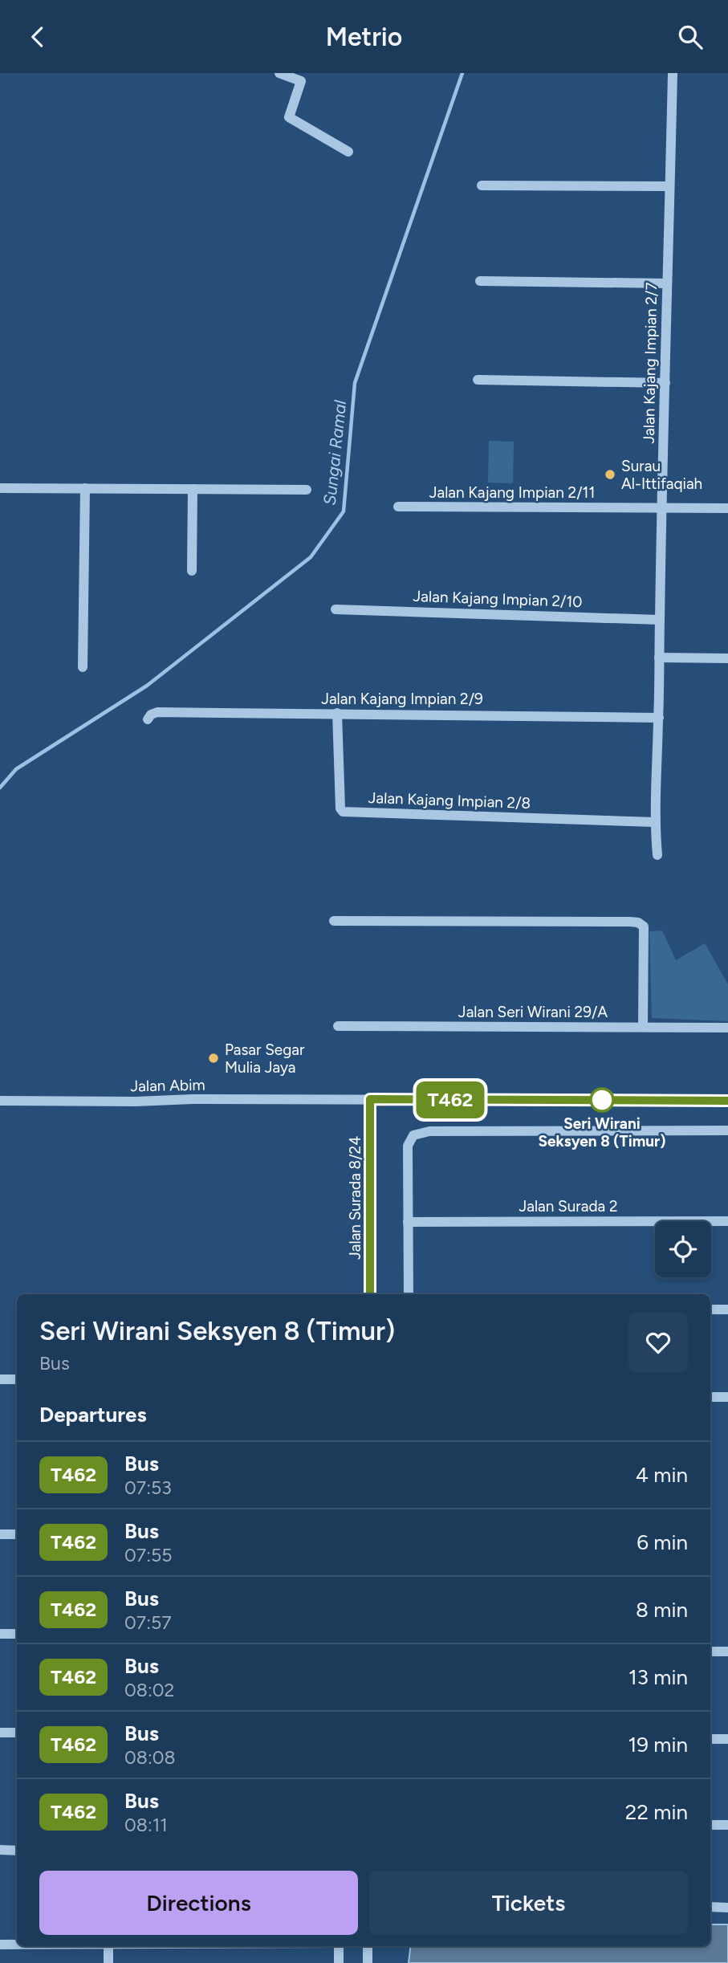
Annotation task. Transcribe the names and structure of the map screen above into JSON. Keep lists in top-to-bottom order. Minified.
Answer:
{"streets":{"street":["Jalan Kajang Impian 2/7","Jalan Kajang Impian 2/11","Jalan Kajang Impian 2/10","Jalan Kajang Impian 2/9","Jalan Kajang Impian 2/8","Jalan Seri Wirani 29/A","Jalan Abim","Jalan Surada 8/24","Jalan Surada 2"]},"crossings":[["Jalan Kajang Impian 2/7","Jalan Kajang Impian 2/11"],["Jalan Kajang Impian 2/7","Jalan Kajang Impian 2/10"],["Jalan Kajang Impian 2/7","Jalan Kajang Impian 2/9"],["Jalan Kajang Impian 2/7","Jalan Kajang Impian 2/8"],["Jalan Kajang Impian 2/9","Jalan Kajang Impian 2/8"],["Jalan Abim","Jalan Surada 8/24"]],"water":["Sungai Ramal"],"places":["Surau Al-Ittifaqiah","Pasar Segar Mulia Jaya","Seri Wirani Seksyen 8 (Timur)"],"lines":["bus line T462"],"page":{"header":"Metrio","on_map":"T462","heading":[["Seri Wirani Seksyen 8 (Timur)","Bus"],"Departures"],"list":[{"mark":"T462","name":"Bus","note":"07:53","value":"4 min"},{"mark":"T462","name":"Bus","note":"07:55","value":"6 min"},{"mark":"T462","name":"Bus","note":"07:57","value":"8 min"},{"mark":"T462","name":"Bus","note":"08:02","value":"13 min"},{"mark":"T462","name":"Bus","note":"08:08","value":"19 min"},{"mark":"T462","name":"Bus","note":"08:11","value":"22 min"}],"buttons":["Directions","Tickets"]}}
